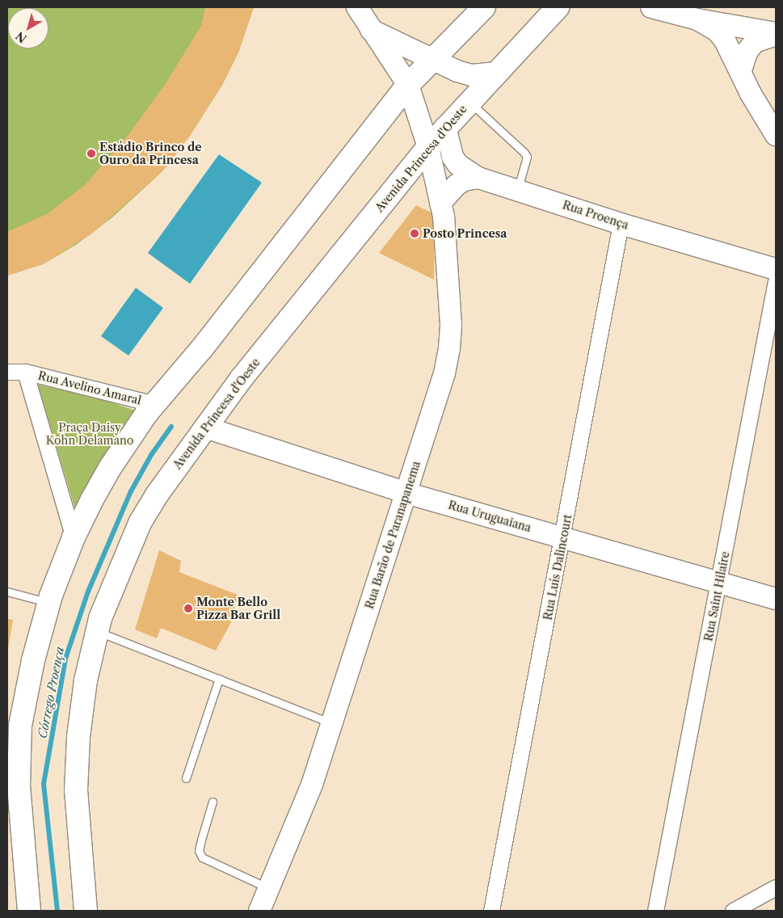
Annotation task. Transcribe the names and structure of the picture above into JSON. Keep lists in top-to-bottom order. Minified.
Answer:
{"streets":{"main road":["Avenida Princesa d'Oeste","Rua Proença","Rua Uruguaiana","Rua Barão de Paranapanema"],"street":["Rua Avelino Amaral","Rua Luís Dalincourt","Rua Saint Hilaire"]},"crossings":[["Avenida Princesa d'Oeste","Rua Proença"],["Avenida Princesa d'Oeste","Rua Uruguaiana"],["Avenida Princesa d'Oeste","Rua Barão de Paranapanema"],["Rua Proença","Rua Luís Dalincourt"],["Rua Uruguaiana","Rua Barão de Paranapanema"],["Rua Uruguaiana","Rua Luís Dalincourt"],["Rua Uruguaiana","Rua Saint Hilaire"]],"water":["Córrego Proença"],"parks":["Praça Daisy Kohn Delamano"],"places":["Estádio Brinco de Ouro da Princesa","Posto Princesa","Monte Bello Pizza Bar Grill"],"north":"bottom left"}
